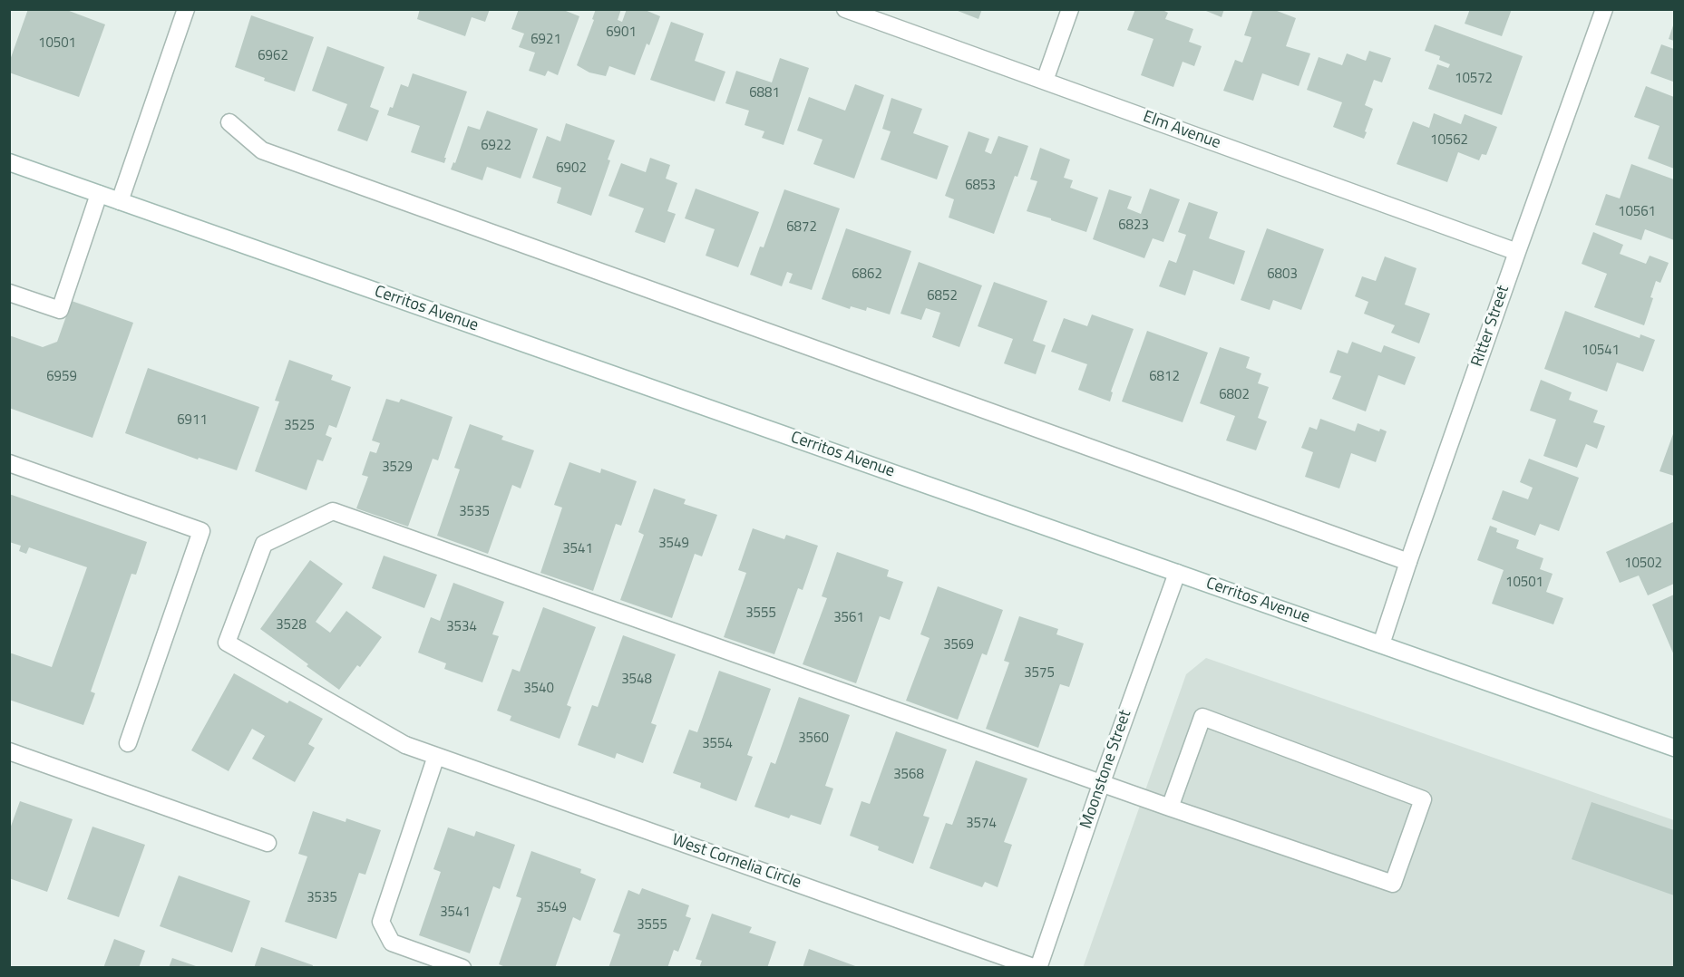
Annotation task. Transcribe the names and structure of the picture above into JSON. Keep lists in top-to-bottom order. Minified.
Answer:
{"streets":{"street":["Elm Avenue","Cerritos Avenue","Ritter Street","Moonstone Street","West Cornelia Circle"]},"crossings":[["Elm Avenue","Ritter Street"],["Cerritos Avenue","Ritter Street"],["Cerritos Avenue","Moonstone Street"],["Moonstone Street","West Cornelia Circle"]],"house_numbers":["6901","6921","10501","6962","10572","6881","10562","6922","6902","6853","10561","6823","6872","6862","6803","6852","10541","6959","6812","6802","6911","3525","3529","3535","3549","3541","10502","10501","3555","3561","3528","3534","3569","3575","3548","3540","3560","3554","3568","3574","3535","3549","3541","3555"]}
